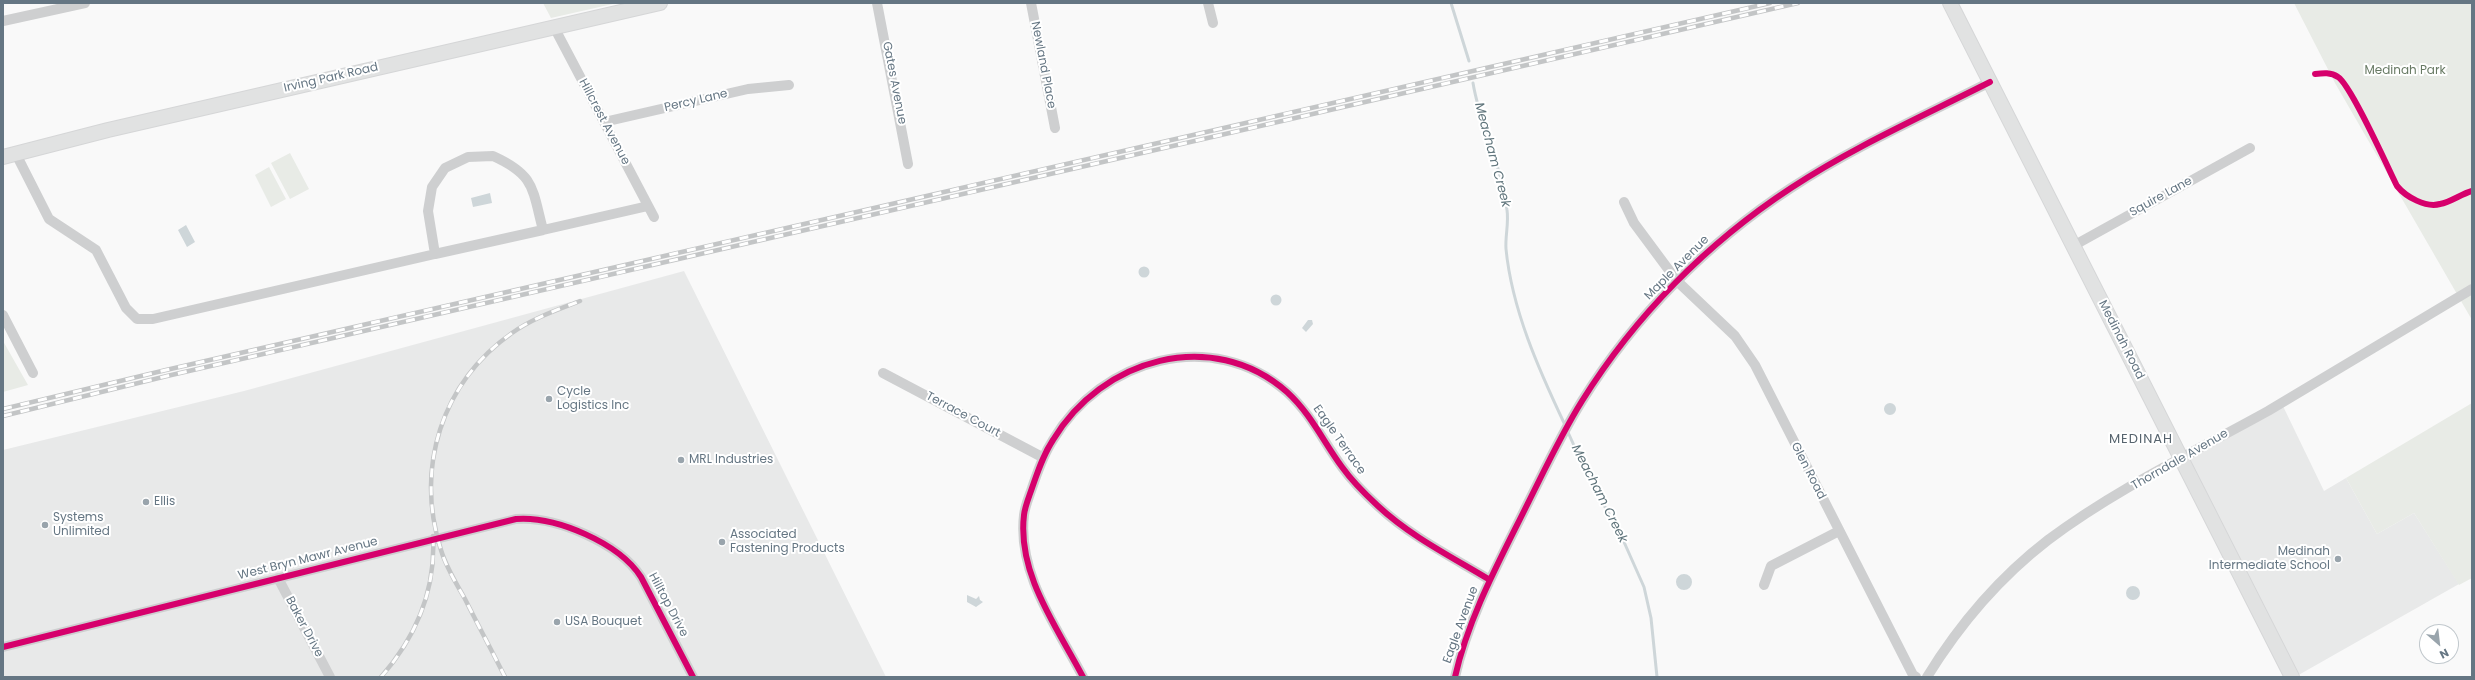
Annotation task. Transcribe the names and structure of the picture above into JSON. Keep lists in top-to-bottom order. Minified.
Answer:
{"streets":{"main road":["Irving Park Road","Medinah Road"],"street":["Newland Place","Gates Avenue","Percy Lane","Hillcrest Avenue","Squire Lane","Maple Avenue","Terrace Court","Eagle Terrace","Thorndale Avenue","Glen Road","West Bryn Mawr Avenue","Hilltop Drive","Eagle Avenue","Baker Drive"]},"crossings":[["Irving Park Road","Hillcrest Avenue"],["Percy Lane","Hillcrest Avenue"],["Squire Lane","Medinah Road"],["Maple Avenue","Medinah Road"],["Maple Avenue","Eagle Terrace"],["Maple Avenue","Glen Road"],["Maple Avenue","Eagle Avenue"],["Medinah Road","Thorndale Avenue"],["Terrace Court","Eagle Terrace"],["Eagle Terrace","Eagle Avenue"],["West Bryn Mawr Avenue","Hilltop Drive"],["West Bryn Mawr Avenue","Baker Drive"]],"districts":["MEDINAH"],"water":["Meacham Creek"],"parks":["Medinah Park"],"places":["Cycle Logistics Inc","MRL Industries","Ellis","Systems Unlimited","Associated Fastening Products","Medinah Intermediate School","USA Bouquet"],"north":"bottom right"}
